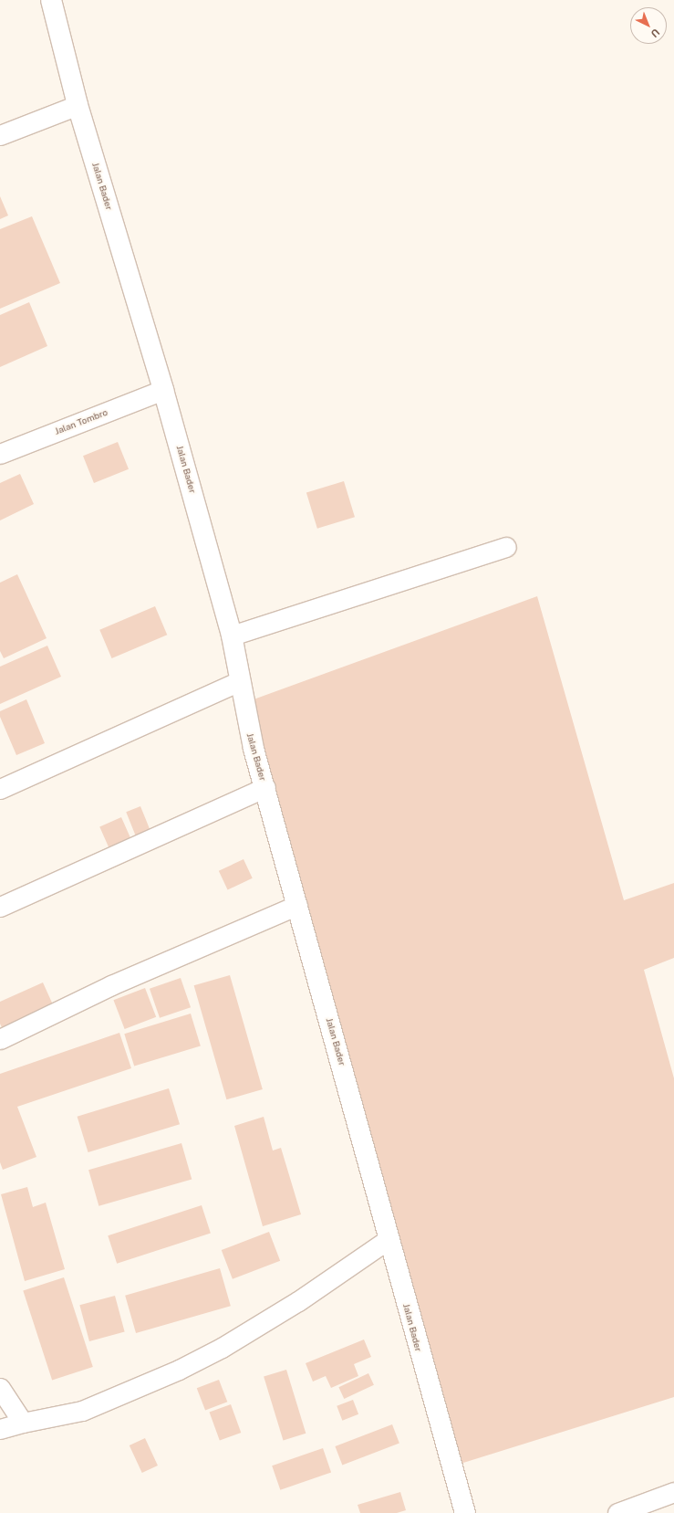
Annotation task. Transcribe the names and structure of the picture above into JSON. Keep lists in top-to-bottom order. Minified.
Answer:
{"streets":{"main road":["Jalan Bader"],"street":["Jalan Tombro"]},"crossings":[["Jalan Bader","Jalan Tombro"]],"north":"bottom right"}
